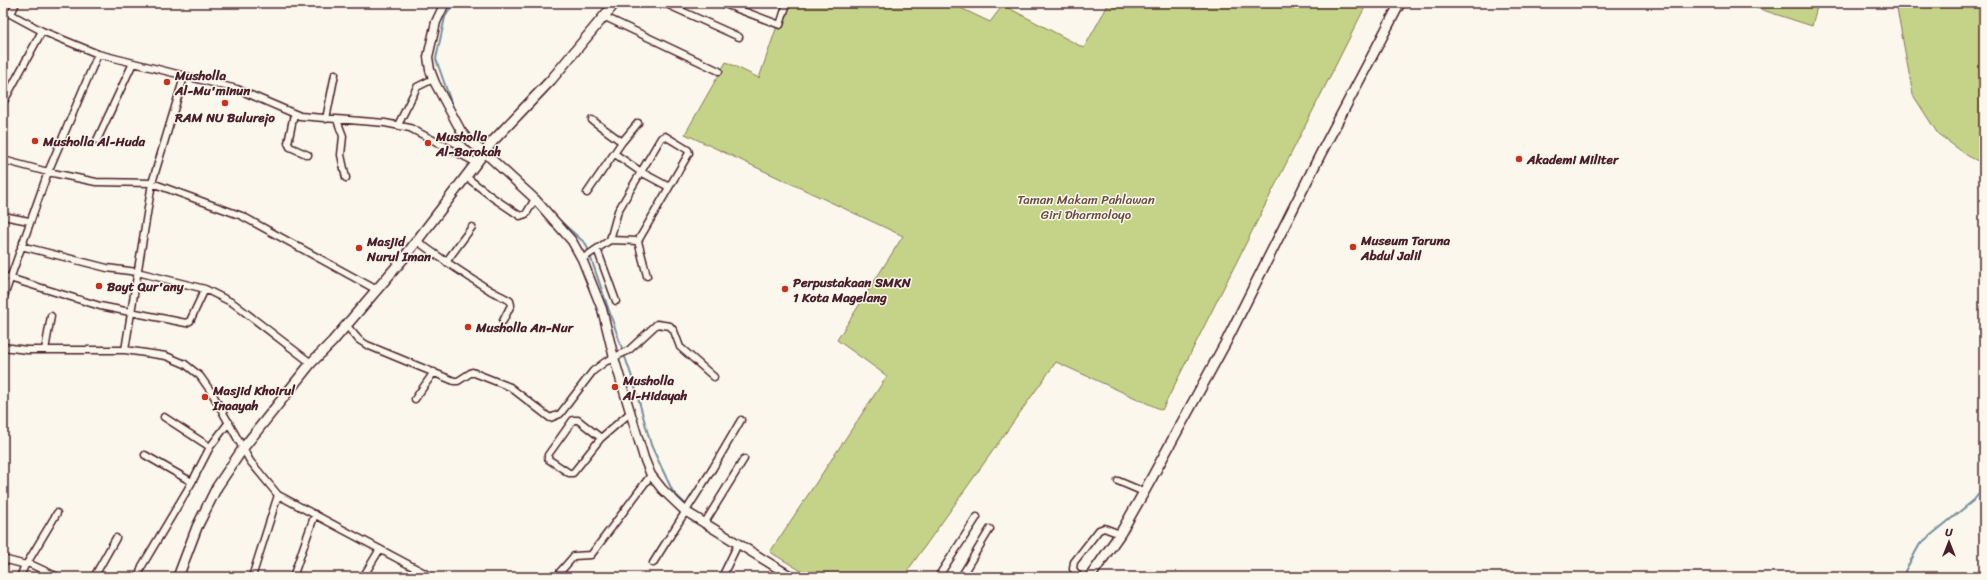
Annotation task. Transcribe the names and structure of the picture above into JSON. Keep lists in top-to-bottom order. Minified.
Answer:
{"parks":["Taman Makam Pahlawan Giri Dharmoloyo"],"places":["Musholla Al-Mu'minun","RAM NU Bulurejo","Musholla Al-Huda","Musholla Al-Barokah","Akademi Militer","Museum Taruna Abdul Jalil","Masjid Nurul Iman","Bayt Qur'any","Perpustakaan SMKN 1 Kota Magelang","Musholla An-Nur","Musholla Al-Hidayah","Masjid Khoirul Inaayah"],"north":"top"}
